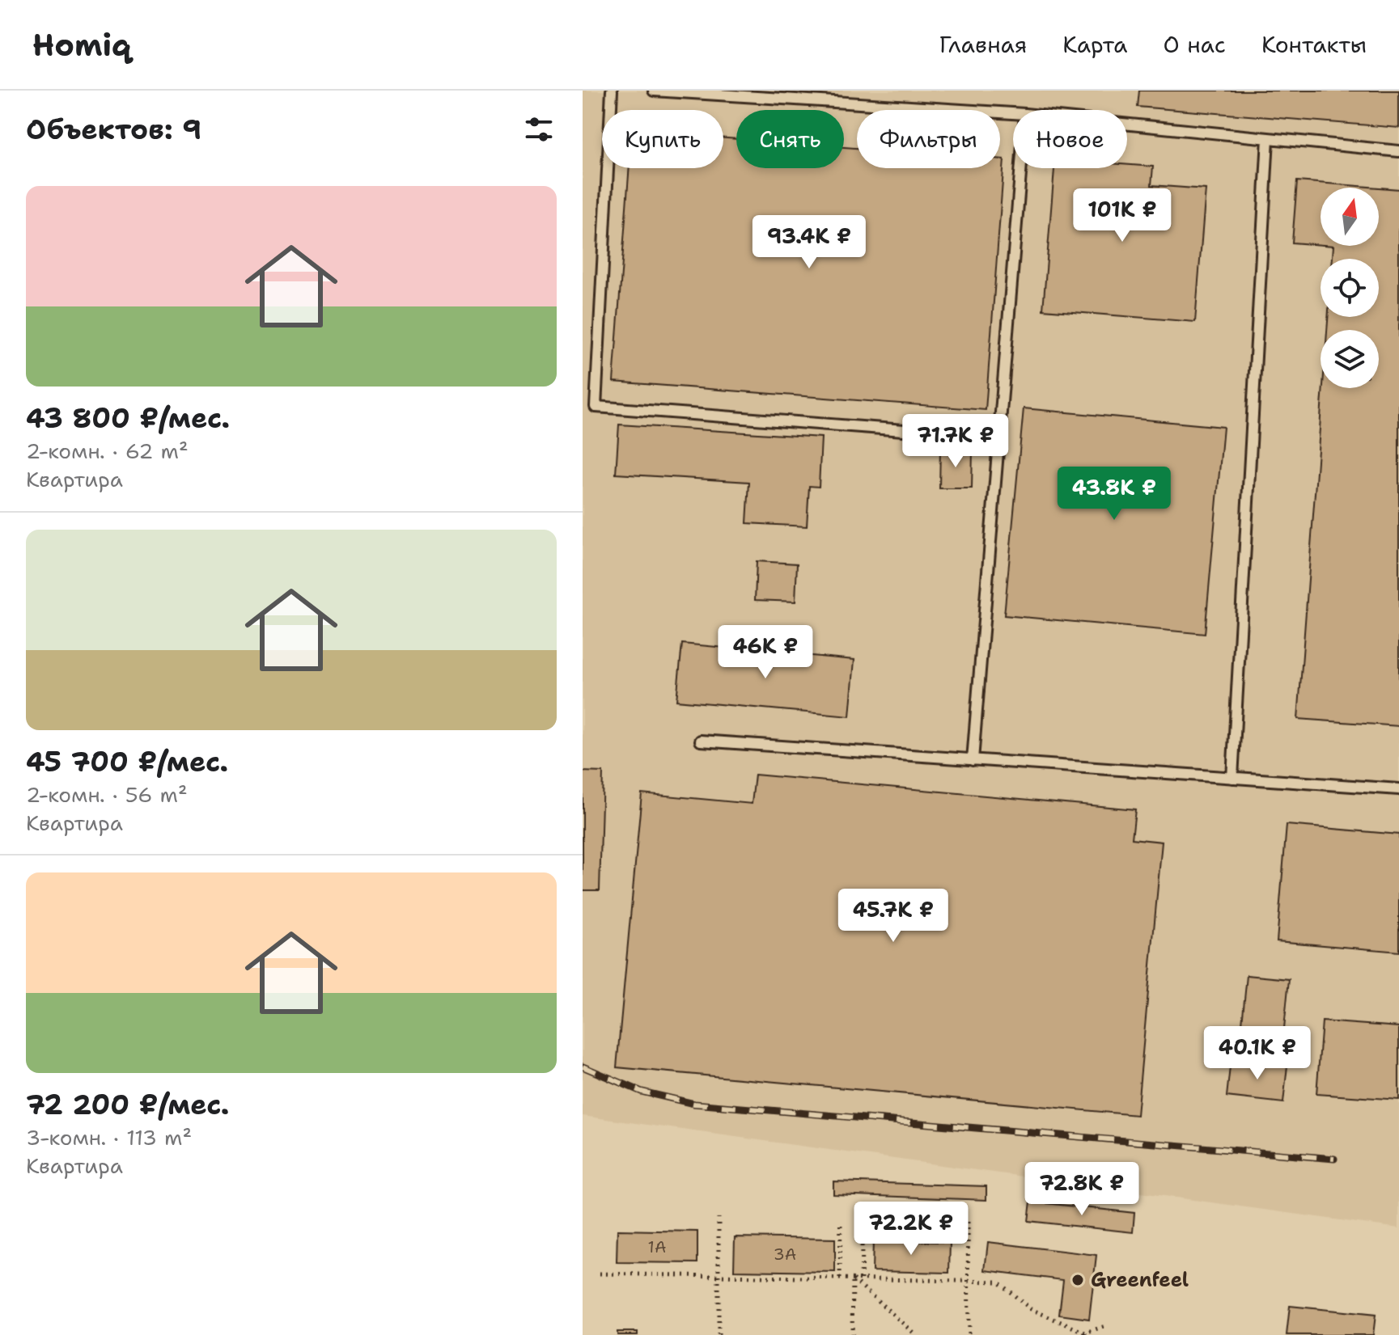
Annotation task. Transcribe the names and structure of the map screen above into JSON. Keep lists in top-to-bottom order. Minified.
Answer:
{"places":["Greenfeel"],"house_numbers":["1А","3А"],"north":"top","page":{"header":"Homiq","nav":["Главная","Карта","О нас","Контакты"],"heading":"Объектов: 9","chip":["Купить","Снять","Фильтры","Новое"],"list":[{"name":"43 800 ₽/мес.","note":"2-комн. · 62 m² · Квартира"},{"name":"45 700 ₽/мес.","note":"2-комн. · 56 m² · Квартира"},{"name":"72 200 ₽/мес.","note":"3-комн. · 113 m² · Квартира"}],"price":["101K ₽","93.4K ₽","71.7K ₽","43.8K ₽","46K ₽","45.7K ₽","40.1K ₽","72.8K ₽","72.2K ₽"]}}
